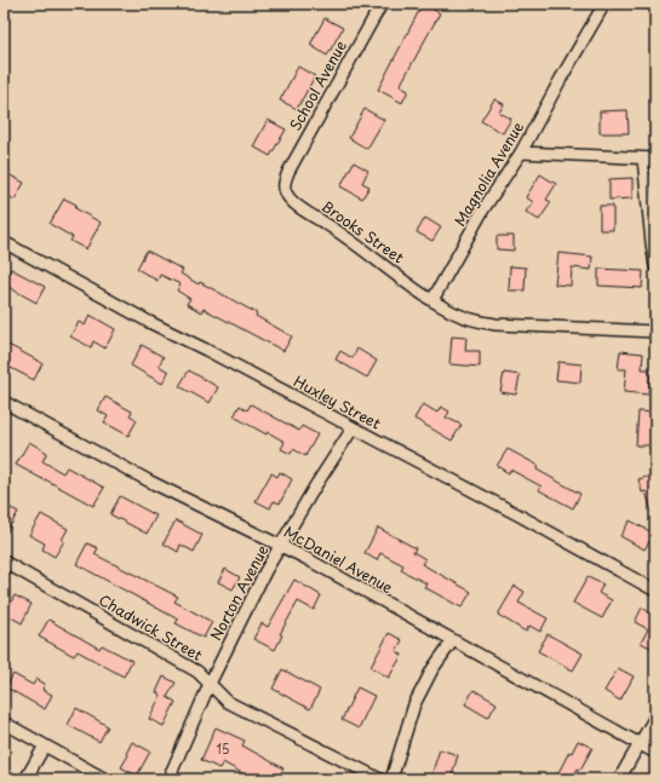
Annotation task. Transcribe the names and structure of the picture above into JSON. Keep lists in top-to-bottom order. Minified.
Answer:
{"streets":{"street":["School Avenue","Magnolia Avenue","Brooks Street","Huxley Street","McDaniel Avenue","Norton Avenue","Chadwick Street"]},"crossings":[["School Avenue","Brooks Street"],["Magnolia Avenue","Brooks Street"],["Huxley Street","Norton Avenue"],["McDaniel Avenue","Norton Avenue"],["Norton Avenue","Chadwick Street"]],"house_numbers":["15"]}
